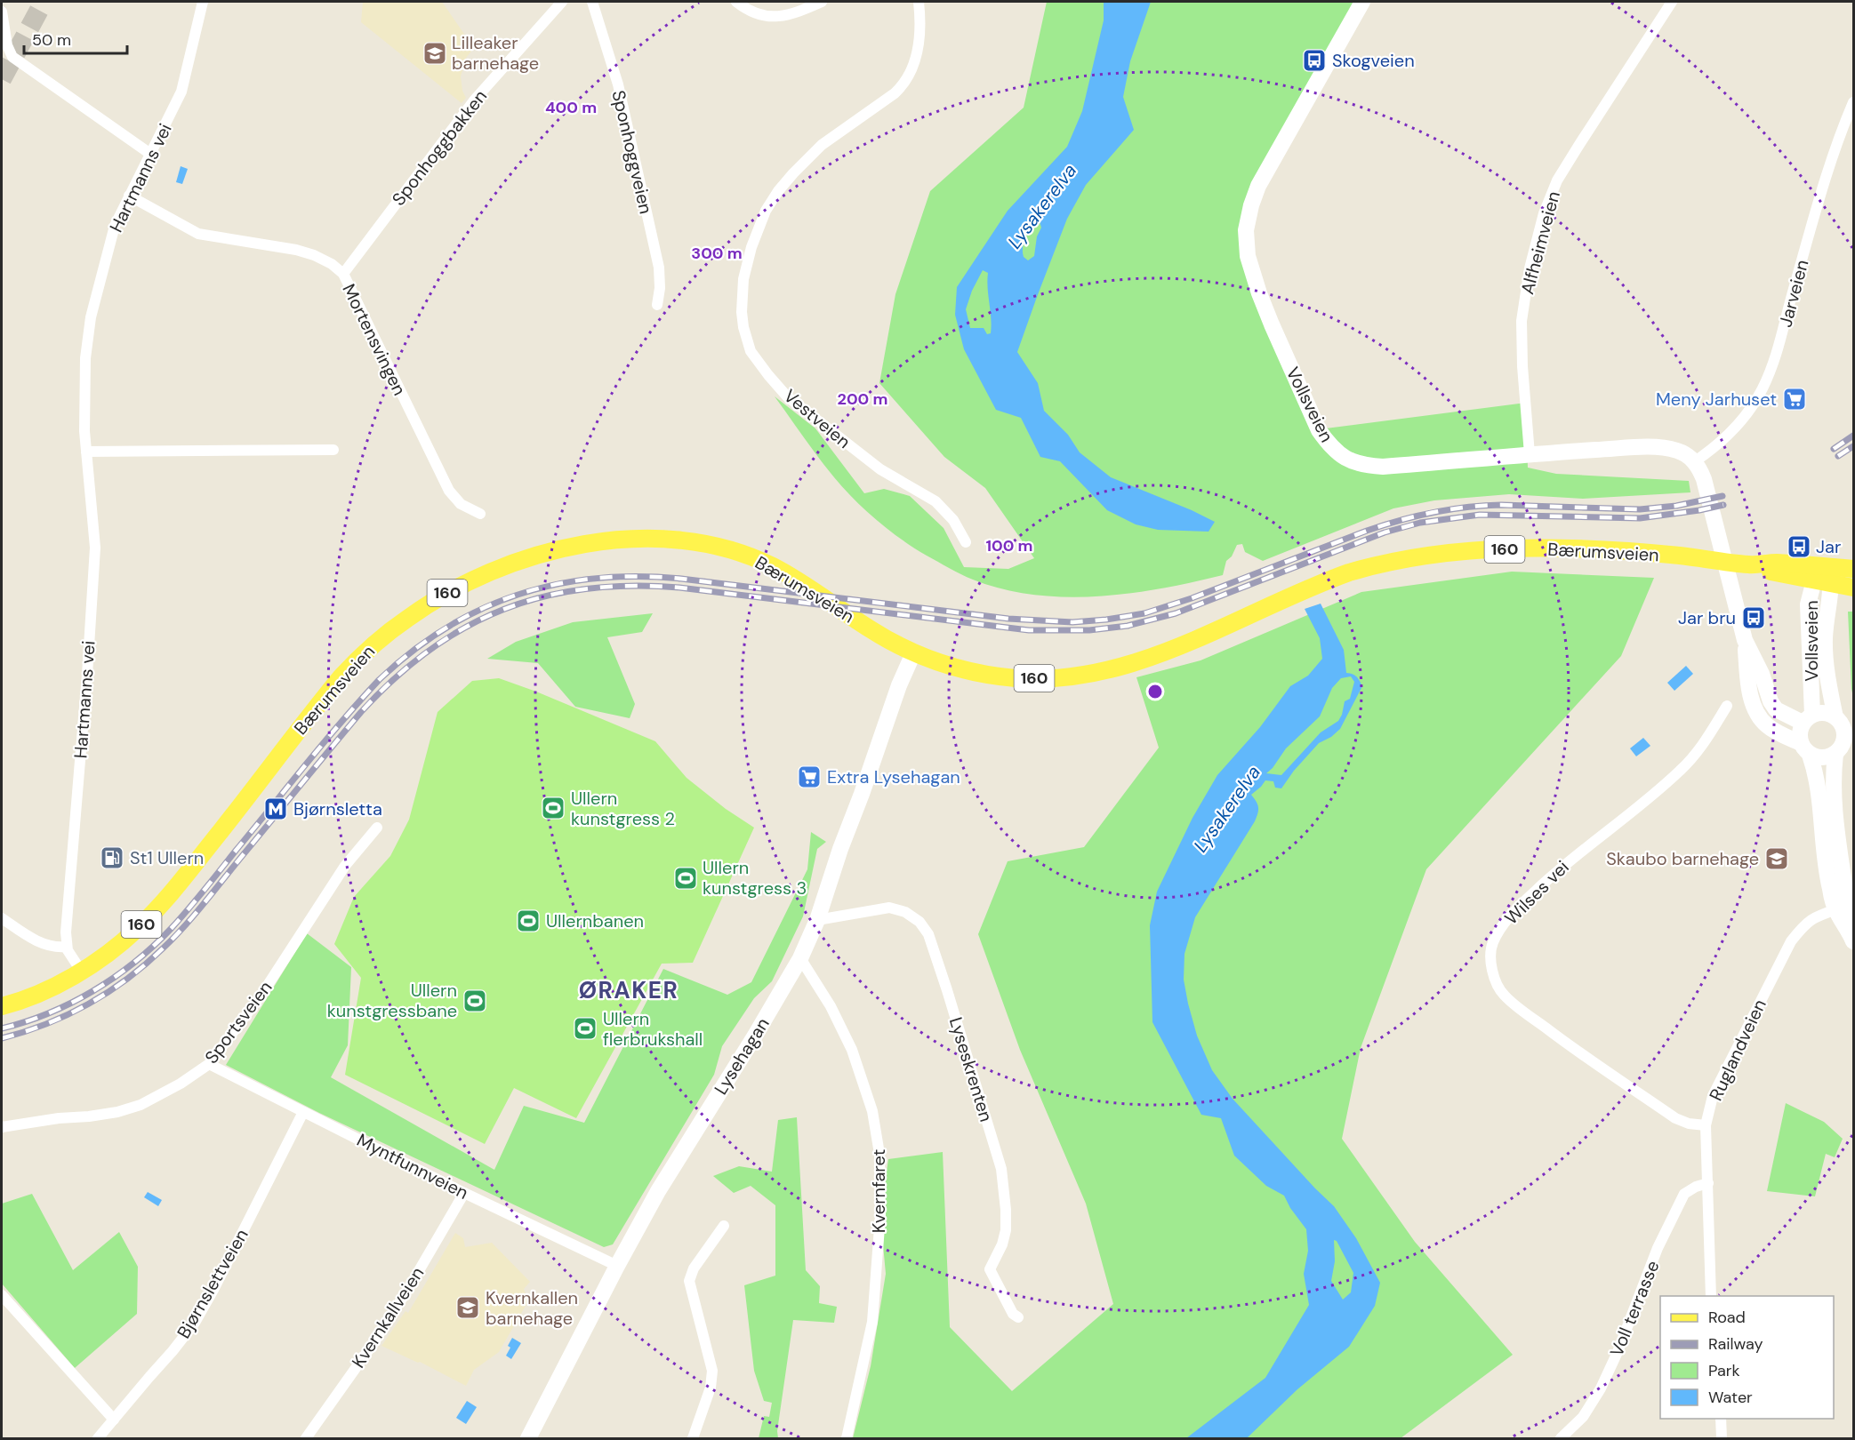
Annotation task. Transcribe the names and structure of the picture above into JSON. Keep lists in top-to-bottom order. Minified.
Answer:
{"streets":{"main road":["Vollsveien","160","Bærumsveien","Lysehagan"],"street":["Sponhoggbakken","Sponhoggveien","Hartmanns vei","Alfheimveien","Jarveien","Mortensvingen","Vestveien","Wilses vei","Sportsveien","Ruglandveien","Lyseskrenten","Myntfunnveien","Kvernfaret","Bjørnslettveien","Voll terrasse","Kvernkallveien"]},"crossings":[["Sponhoggbakken","Mortensvingen"],["Hartmanns vei","Mortensvingen"],["Alfheimveien","Vollsveien"],["Jarveien","Vollsveien"],["Vollsveien","Bærumsveien"],["Bærumsveien","Lysehagan"],["Wilses vei","Ruglandveien"],["Sportsveien","Myntfunnveien"],["Ruglandveien","Voll terrasse"],["Lysehagan","Lyseskrenten"],["Lysehagan","Myntfunnveien"],["Lysehagan","Kvernfaret"],["Myntfunnveien","Bjørnslettveien"],["Myntfunnveien","Kvernkallveien"]],"districts":["ØRAKER"],"water":["Lysakerelva"],"places":{"school or university":["Lilleaker barnehage","Skaubo barnehage","Kvernkallen barnehage"],"bus stop":["Skogveien","Jar","Jar bru"],"supermarket":["Meny Jarhuset","Extra Lysehagan"],"sports":["Ullern kunstgress 2","Ullern kunstgress 3","Ullernbanen","Ullern kunstgressbane","Ullern flerbrukshall"],"metro station":["Bjørnsletta"],"fuel station":["St1 Ullern"]},"legend":["Road","Railway","Park","Water"],"scale_bar":"50 m","rings":["400 m","300 m","200 m","100 m"]}
